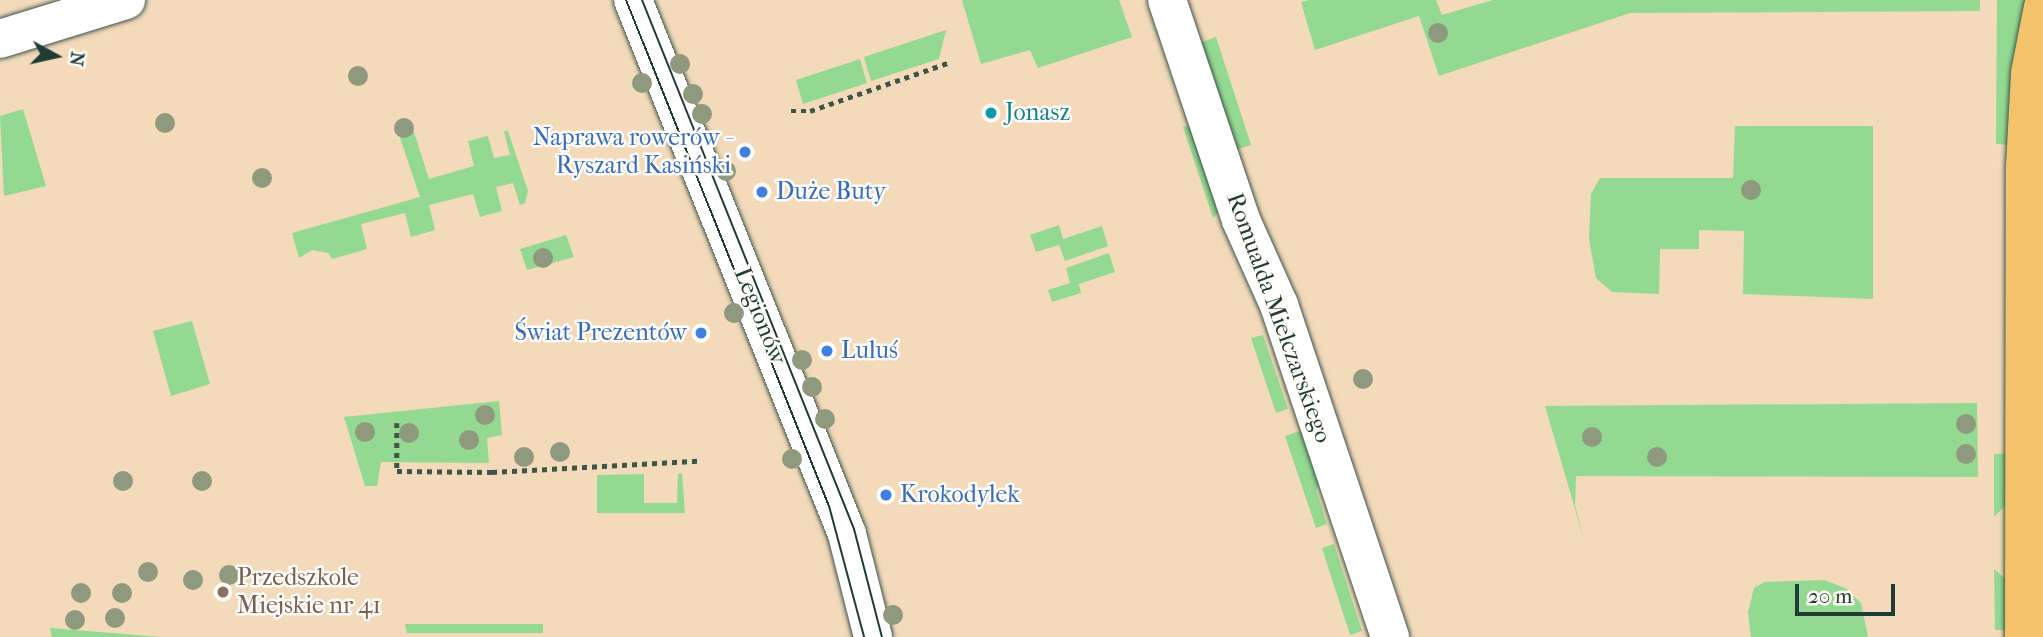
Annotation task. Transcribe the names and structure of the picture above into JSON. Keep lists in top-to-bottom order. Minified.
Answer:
{"streets":{"street":["Legionów","Romualda Mielczarskiego"]},"places":["Jonasz","Naprawa rowerów - Ryszard Kasiński","Duże Buty","Świat Prezentów","Luluś","Krokodylek","Przedszkole Miejskie nr 41"],"scale_bar":"20 m","north":"right"}
